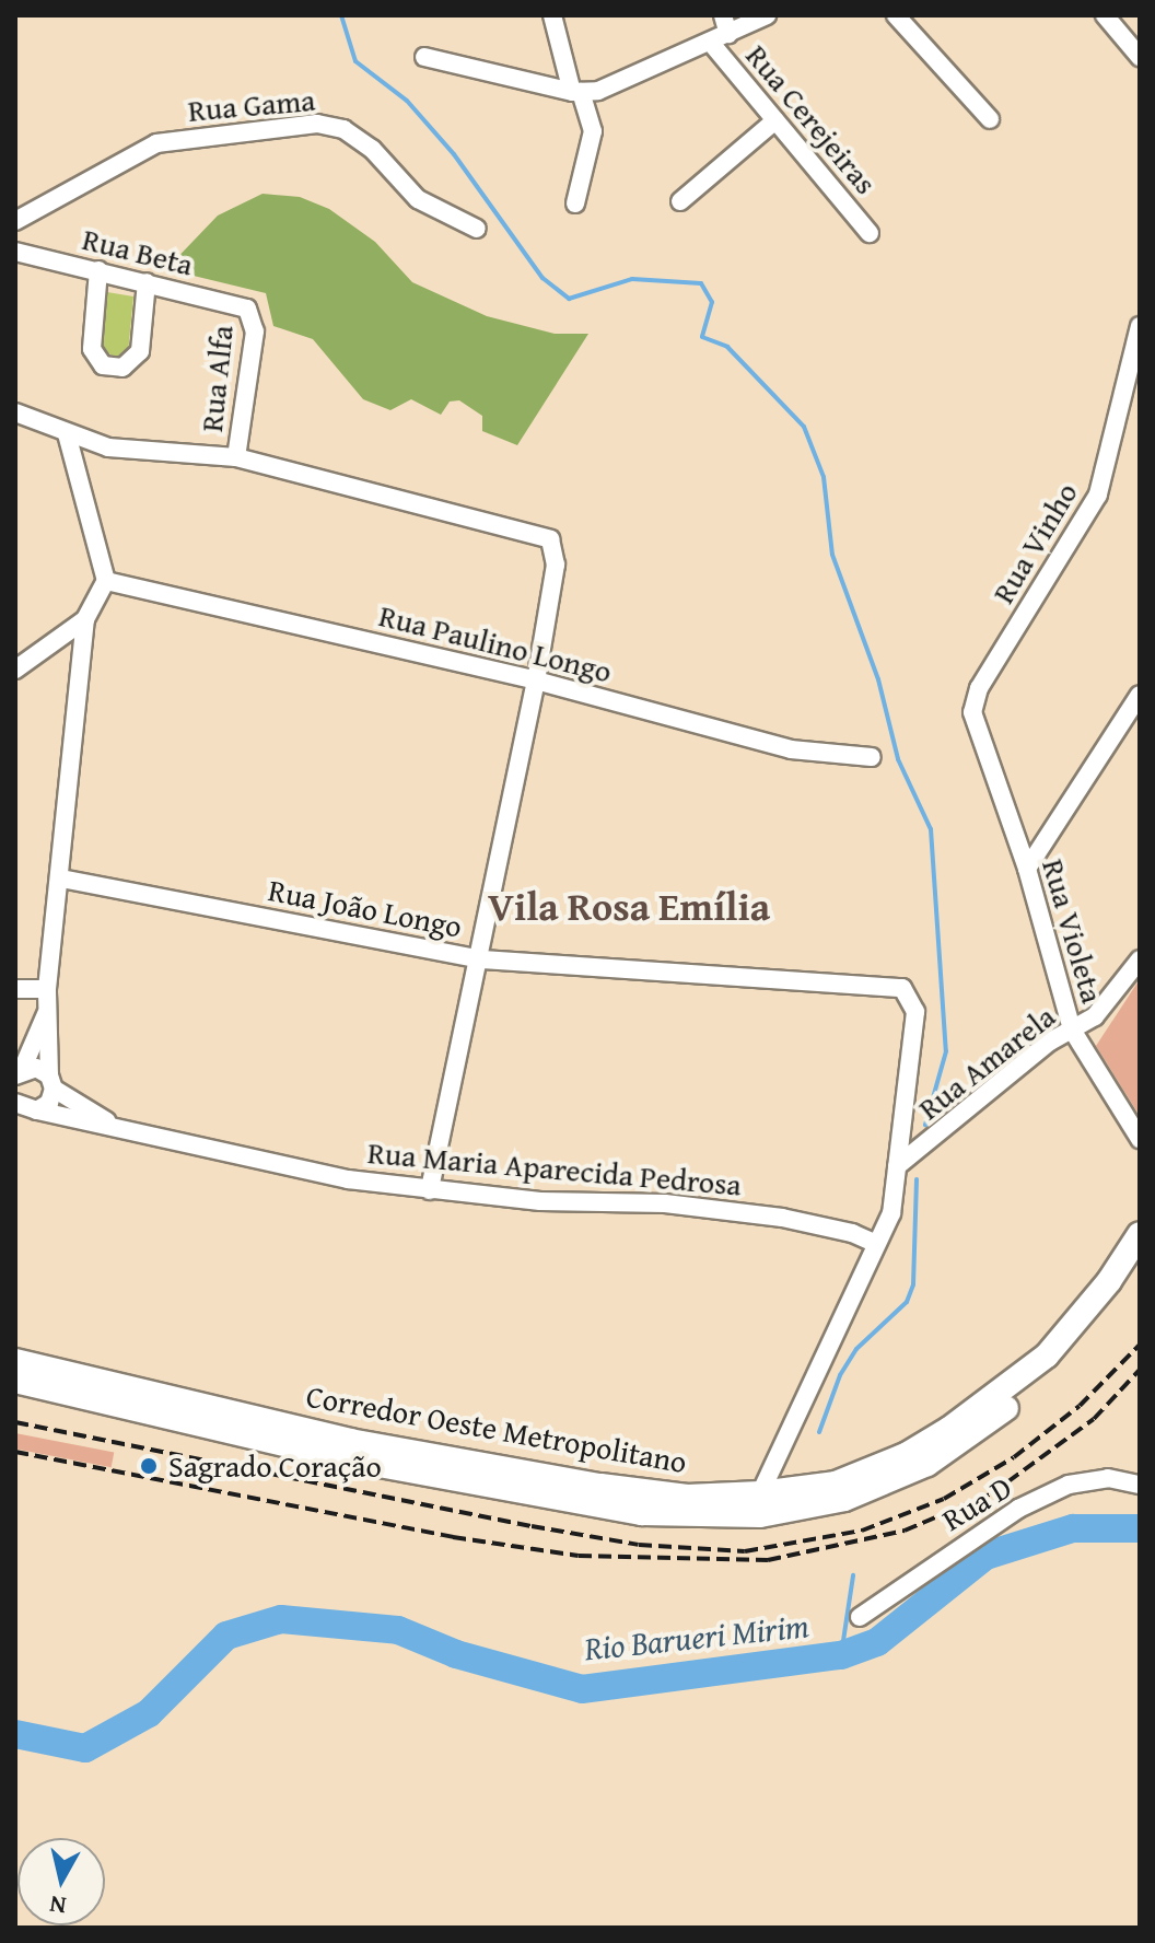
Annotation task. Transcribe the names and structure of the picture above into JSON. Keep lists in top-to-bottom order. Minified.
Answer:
{"streets":{"main road":["Corredor Oeste Metropolitano"],"street":["Rua Gama","Rua Cerejeiras","Rua Beta","Rua Alfa","Rua Vinho","Rua Paulino Longo","Rua João Longo","Rua Violeta","Rua Amarela","Rua Maria Aparecida Pedrosa","Rua D"]},"crossings":[["Rua Beta","Rua Alfa"],["Rua Vinho","Rua Violeta"],["Rua João Longo","Rua Amarela"],["Rua Violeta","Rua Amarela"]],"districts":["Vila Rosa Emília"],"water":["Rio Barueri Mirim"],"places":["Sagrado Coração"],"north":"bottom"}
